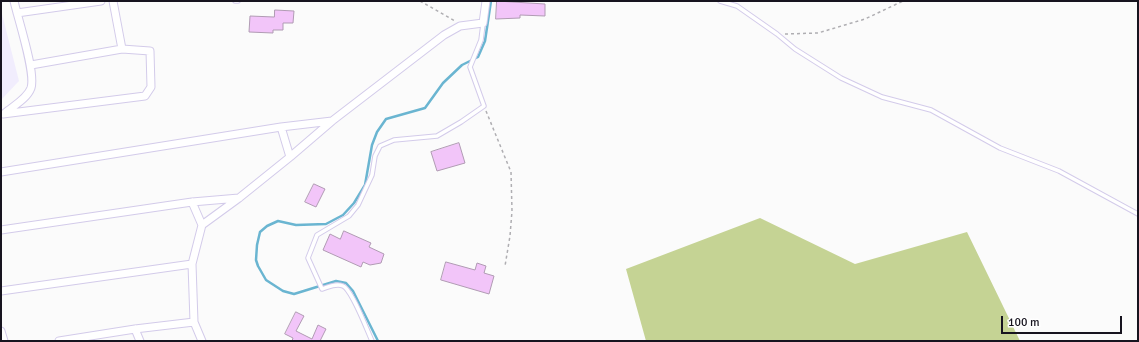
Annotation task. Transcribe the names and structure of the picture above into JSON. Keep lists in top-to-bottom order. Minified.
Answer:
{"scale_bar":"100 m"}
